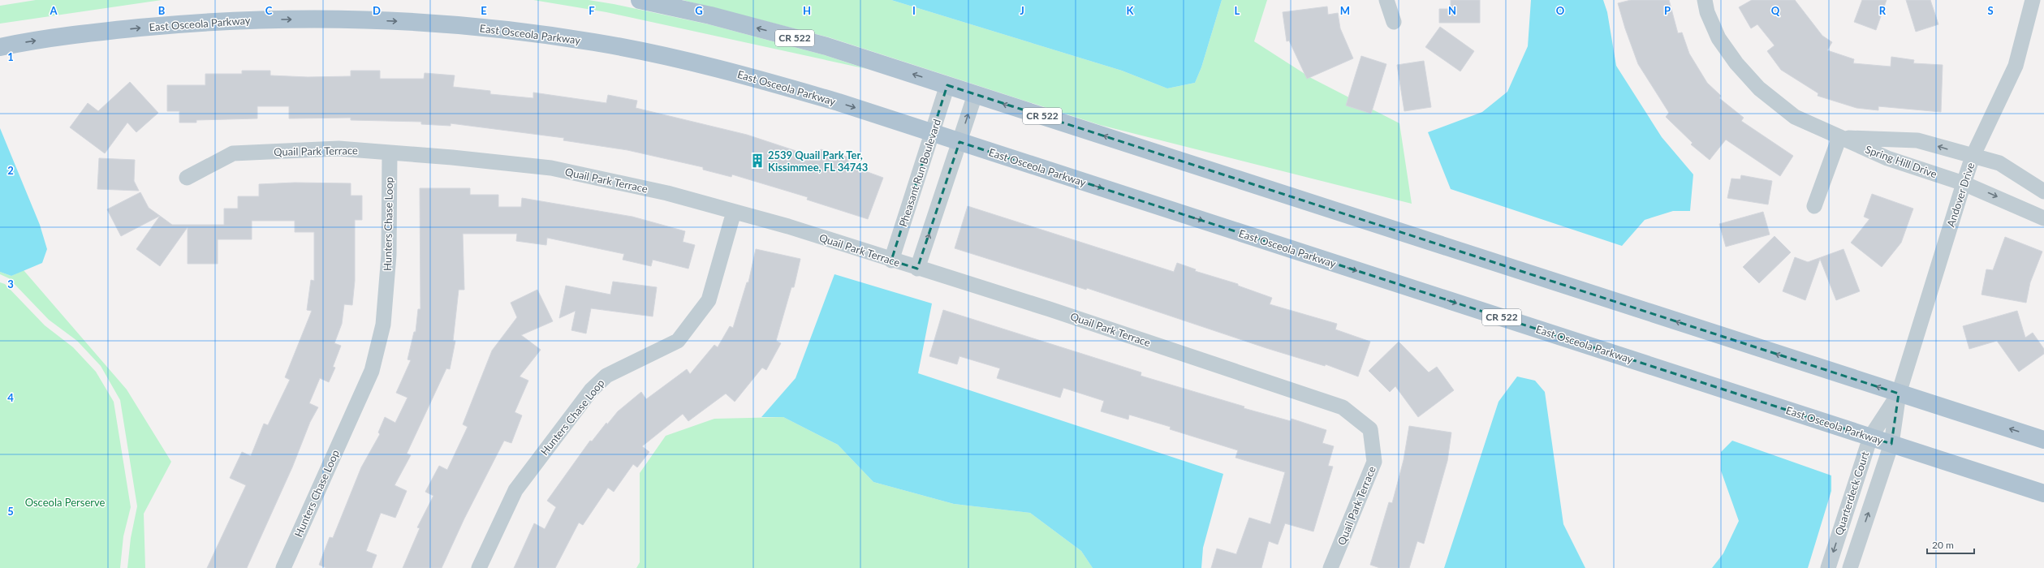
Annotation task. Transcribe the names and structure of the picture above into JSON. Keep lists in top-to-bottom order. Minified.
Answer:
{"streets":{"main road":["East Osceola Parkway","CR 522"],"street":["Quail Park Terrace","Spring Hill Drive","Pheasant Run Boulevard","Andover Drive","Hunters Chase Loop","Quarterdeck Court"]},"crossings":[["East Osceola Parkway","Pheasant Run Boulevard"],["East Osceola Parkway","Quarterdeck Court"],["CR 522","Pheasant Run Boulevard"],["CR 522","Andover Drive"],["CR 522","Quarterdeck Court"],["Quail Park Terrace","Pheasant Run Boulevard"],["Quail Park Terrace","Hunters Chase Loop"],["Spring Hill Drive","Andover Drive"],["Andover Drive","Quarterdeck Court"]],"parks":["Osceola Perserve"],"places":{"building":["2539 Quail Park Ter, Kissimmee, FL 34743"]},"scale_bar":"20 m","grid":{"columns":["A","B","C","D","E","F","G","H","I","J","K","L","M","N","O","P","Q","R","S"],"rows":["1","2","3","4","5"]}}
